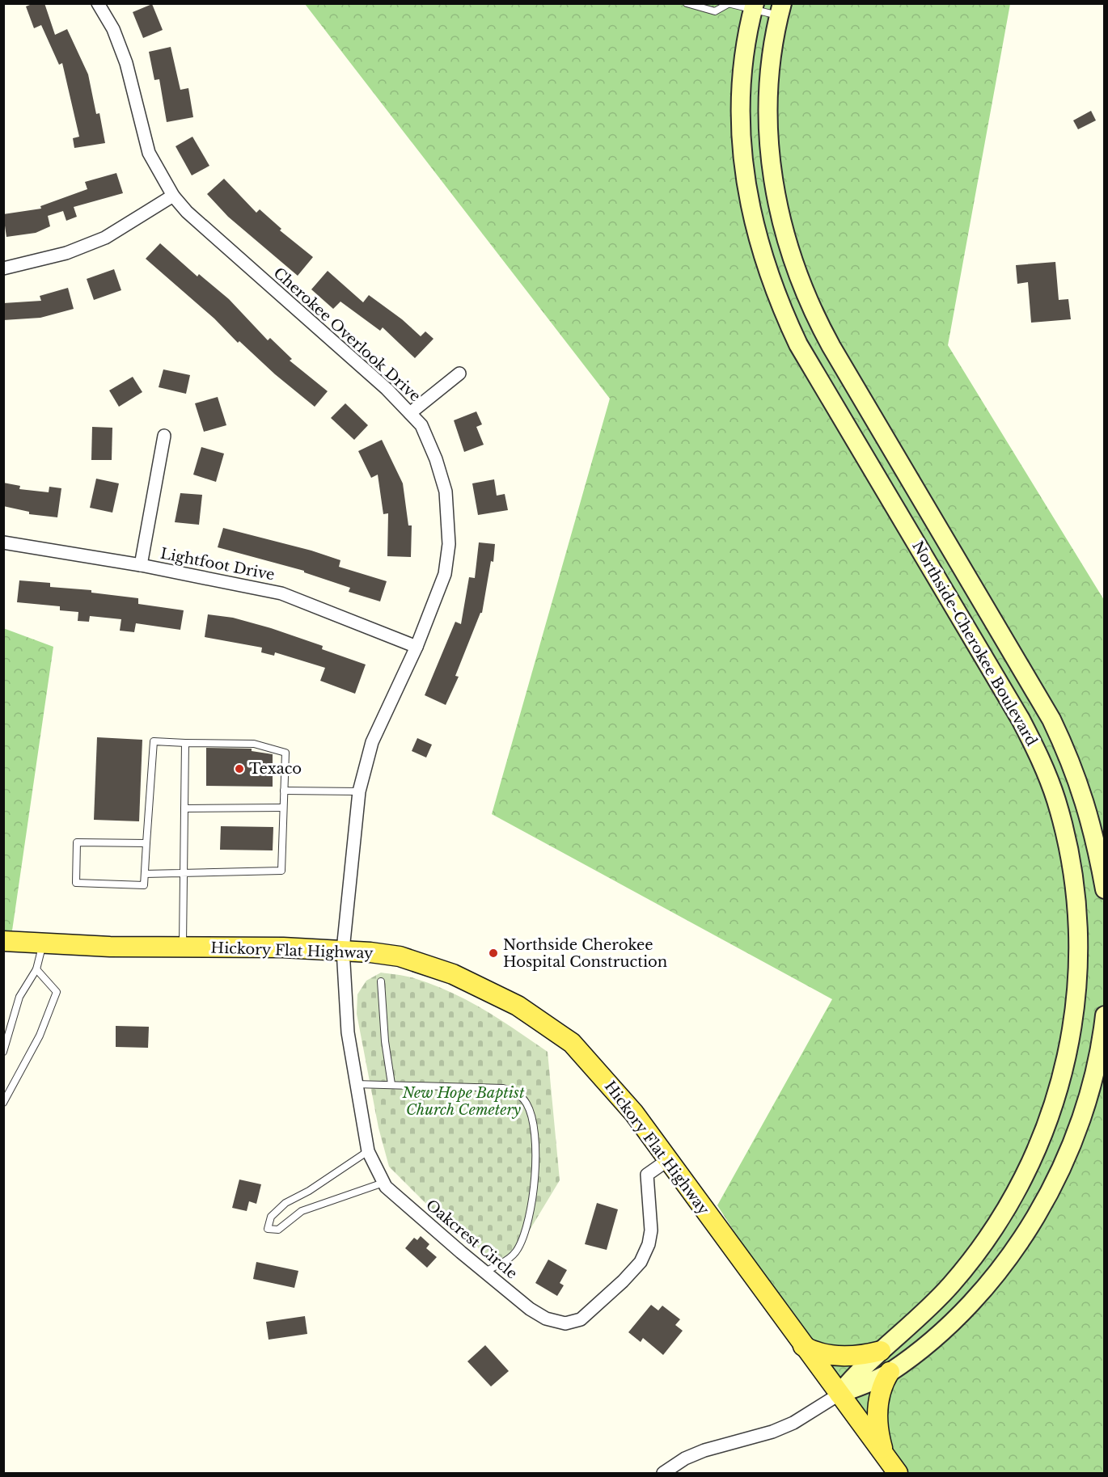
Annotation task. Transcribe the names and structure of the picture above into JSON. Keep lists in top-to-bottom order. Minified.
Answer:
{"streets":{"main road":["Hickory Flat Highway"],"street":["Cherokee Overlook Drive","Lightfoot Drive","Northside-Cherokee Boulevard","Oakcrest Circle"]},"crossings":[["Cherokee Overlook Drive","Lightfoot Drive"],["Cherokee Overlook Drive","Hickory Flat Highway"],["Cherokee Overlook Drive","Oakcrest Circle"],["Northside-Cherokee Boulevard","Hickory Flat Highway"],["Hickory Flat Highway","Oakcrest Circle"]],"parks":["New Hope Baptist Church Cemetery"],"places":["Texaco","Northside Cherokee Hospital Construction"]}
